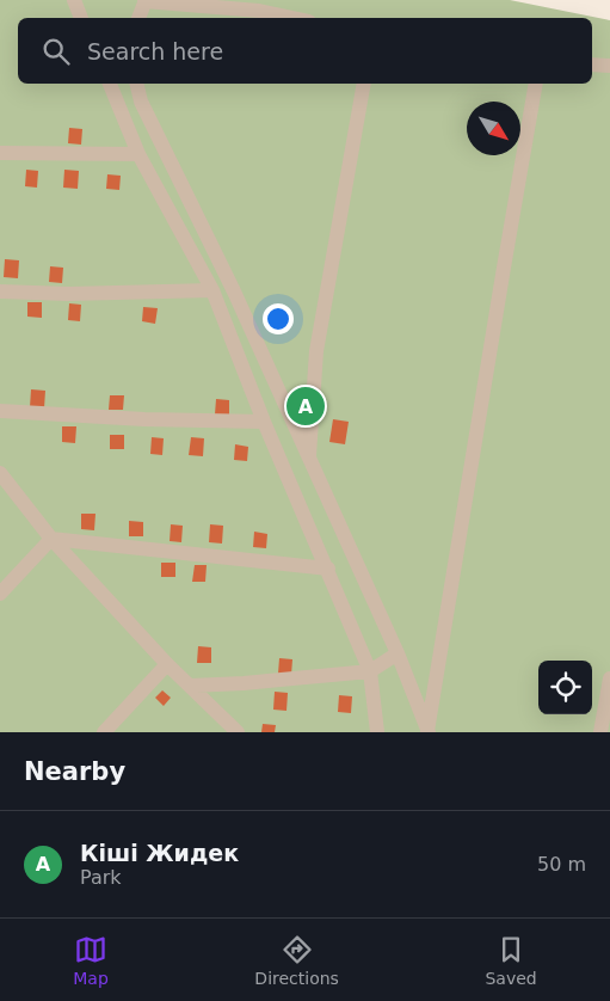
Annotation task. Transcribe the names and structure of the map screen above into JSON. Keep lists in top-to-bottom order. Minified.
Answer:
{"north":"bottom right","page":{"search":"Search here","pins":"A","heading":"Nearby","list":[{"mark":"A","name":"Кіші Жидек","note":"Park","value":"50 m"}],"nav":["Map","Directions","Saved"]}}
